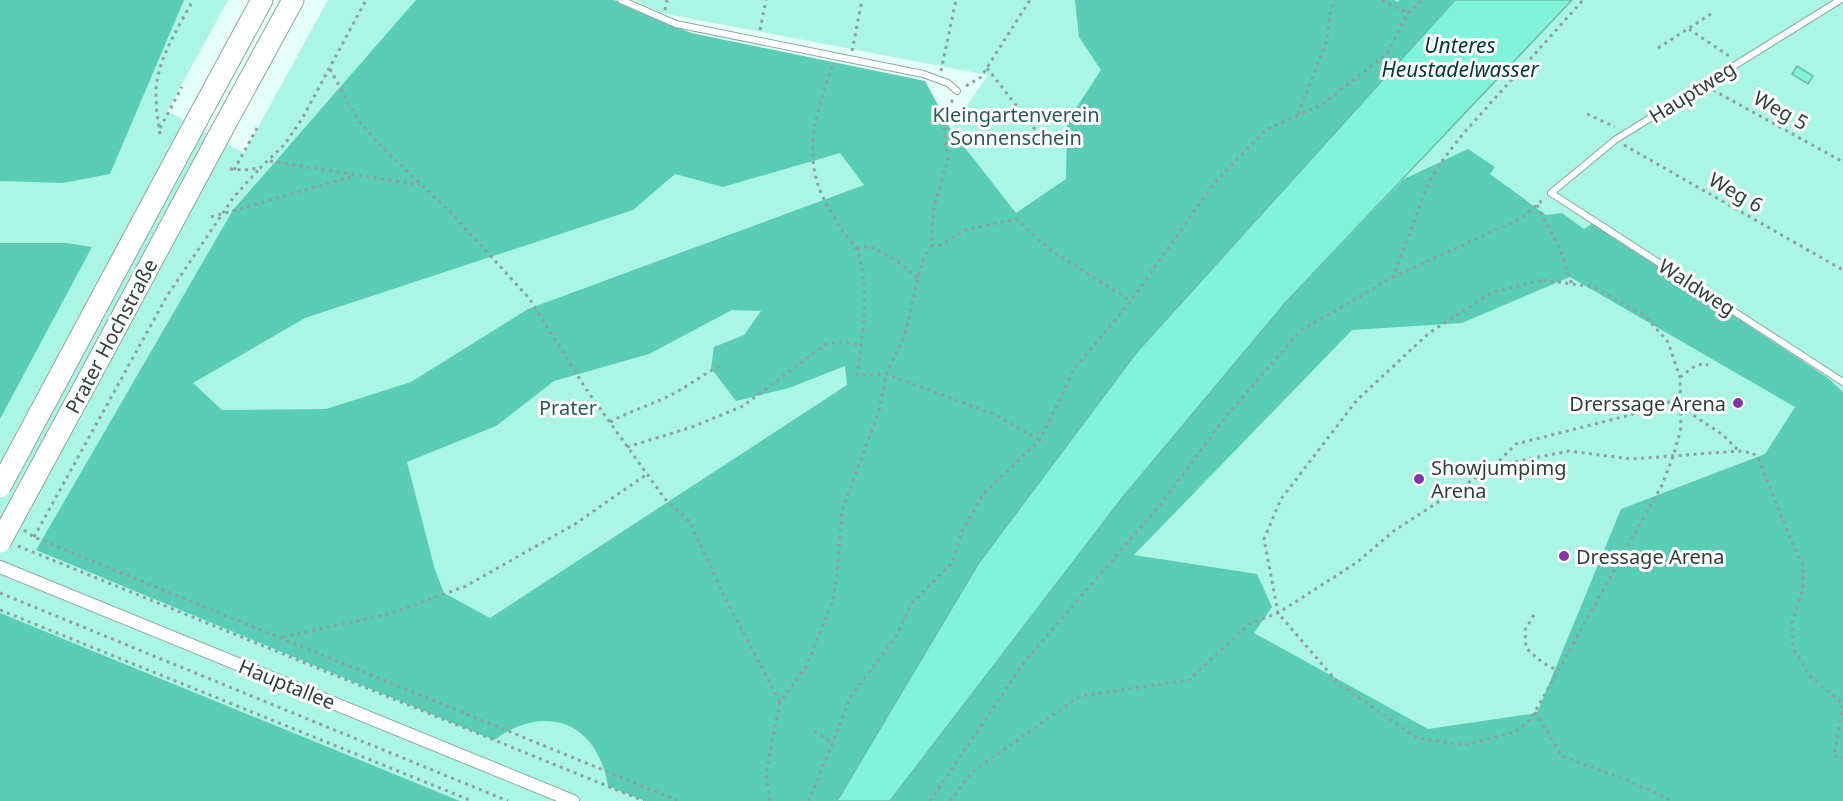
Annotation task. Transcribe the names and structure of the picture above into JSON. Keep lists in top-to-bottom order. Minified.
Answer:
{"streets":{"highway":["Prater Hochstraße"],"street":["Hauptallee"],"lane":["Hauptweg","Waldweg"],"path":["Weg 5","Weg 6"]},"crossings":[["Hauptweg","Weg 5"],["Hauptweg","Weg 6"],["Hauptweg","Waldweg"]],"water":["Unteres Heustadelwasser"],"parks":["Kleingartenverein Sonnenschein","Prater"],"places":["Drerssage Arena","Showjumpimg Arena","Dressage Arena"]}
